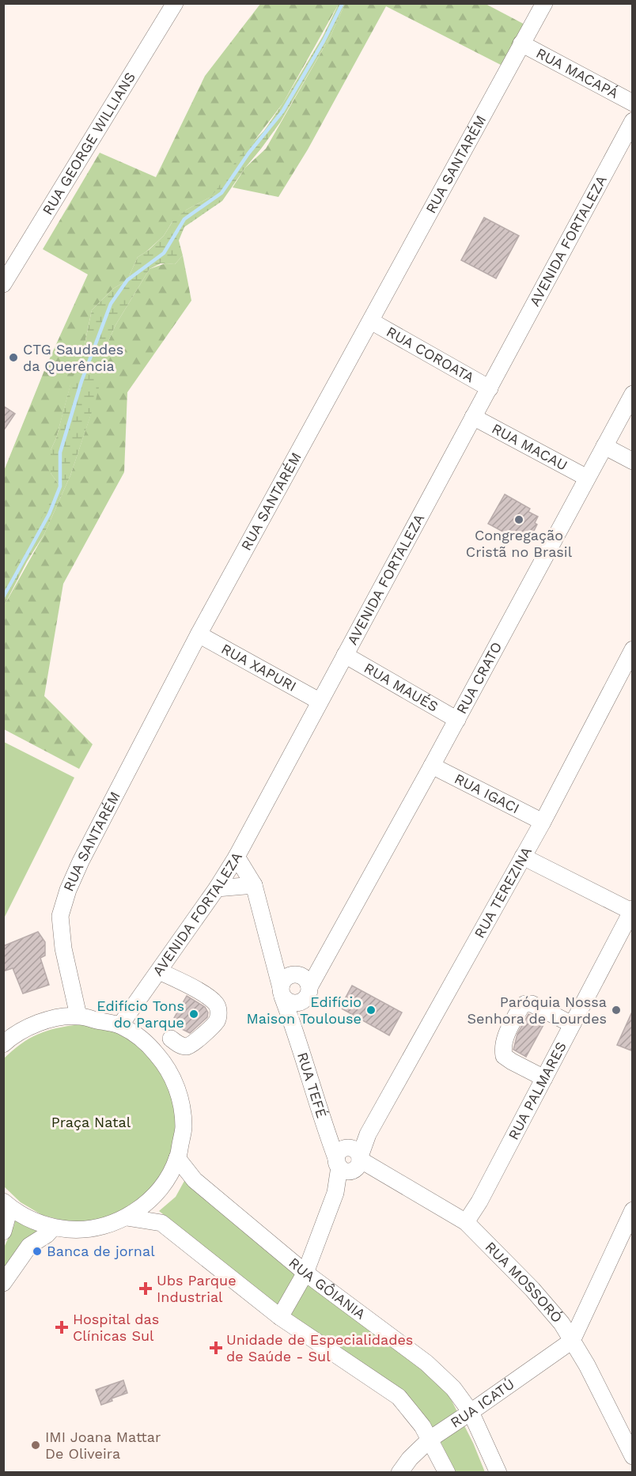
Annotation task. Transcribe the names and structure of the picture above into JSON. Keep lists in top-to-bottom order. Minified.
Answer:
{"streets":{"street":["RUA MACAPÁ","RUA GEORGE WILLIANS","RUA SANTARÉM","AVENIDA FORTALEZA","RUA COROATA","RUA MACAU","RUA XAPURI","RUA CRATO","RUA MAUÉS","RUA IGACI","RUA TEREZINA","RUA TEFÉ","RUA PALMARES","RUA MOSSORÓ","RUA GÔIANIA","RUA ICATÚ"]},"crossings":[["RUA MACAPÁ","RUA SANTARÉM"],["RUA SANTARÉM","RUA COROATA"],["RUA SANTARÉM","RUA XAPURI"],["AVENIDA FORTALEZA","RUA COROATA"],["AVENIDA FORTALEZA","RUA MACAU"],["AVENIDA FORTALEZA","RUA XAPURI"],["AVENIDA FORTALEZA","RUA MAUÉS"],["AVENIDA FORTALEZA","RUA TEFÉ"],["RUA MACAU","RUA CRATO"],["RUA CRATO","RUA MAUÉS"],["RUA CRATO","RUA IGACI"],["RUA CRATO","RUA TEFÉ"],["RUA IGACI","RUA TEREZINA"],["RUA TEREZINA","RUA TEFÉ"],["RUA TEREZINA","RUA MOSSORÓ"],["RUA TEREZINA","RUA GÔIANIA"],["RUA TEFÉ","RUA MOSSORÓ"],["RUA PALMARES","RUA MOSSORÓ"],["RUA MOSSORÓ","RUA ICATÚ"],["RUA GÔIANIA","RUA ICATÚ"]],"parks":["Praça Natal"],"places":{"other":["CTG Saudades da Querência","Congregação Cristã no Brasil","Edifício Maison Toulouse","Paróquia Nossa Senhora de Lourdes","Edifício Tons do Parque","Banca de jornal","IMI Joana Mattar De Oliveira"],"health":["Ubs Parque Industrial","Hospital das Clínicas Sul","Unidade de Especialidades de Saúde - Sul"]}}
